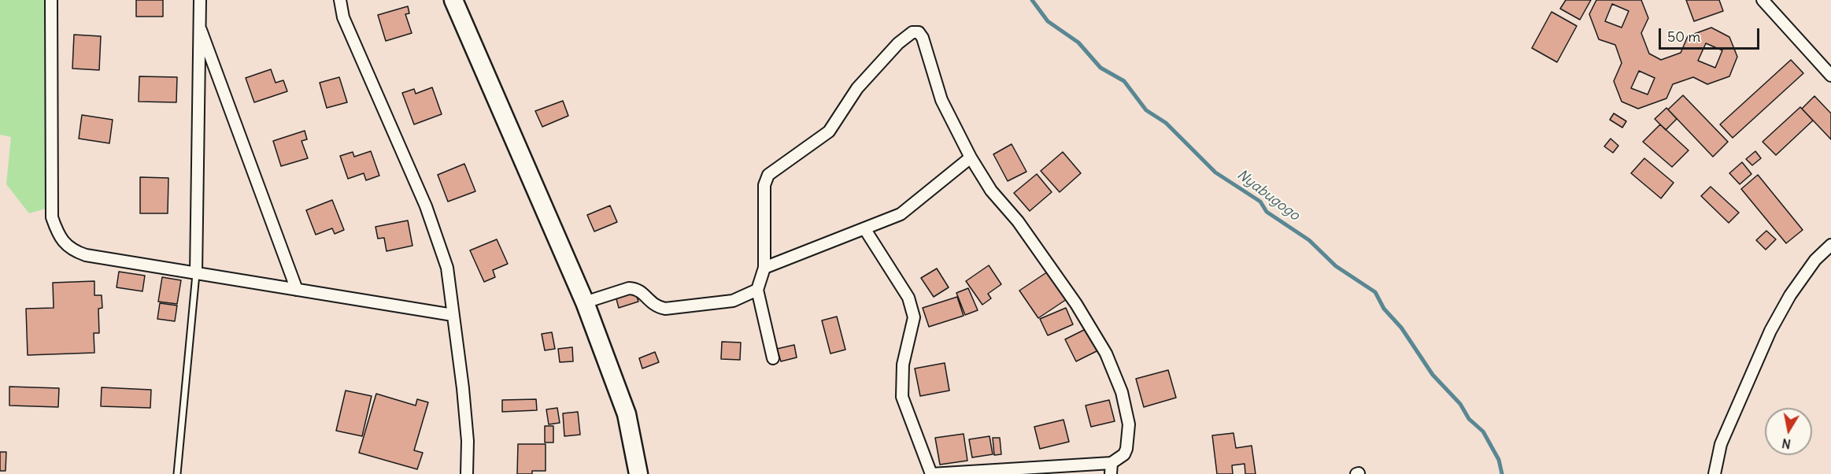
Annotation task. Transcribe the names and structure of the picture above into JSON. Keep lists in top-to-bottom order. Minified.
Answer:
{"water":["Nyabugogo"],"scale_bar":"50 m","north":"bottom"}
